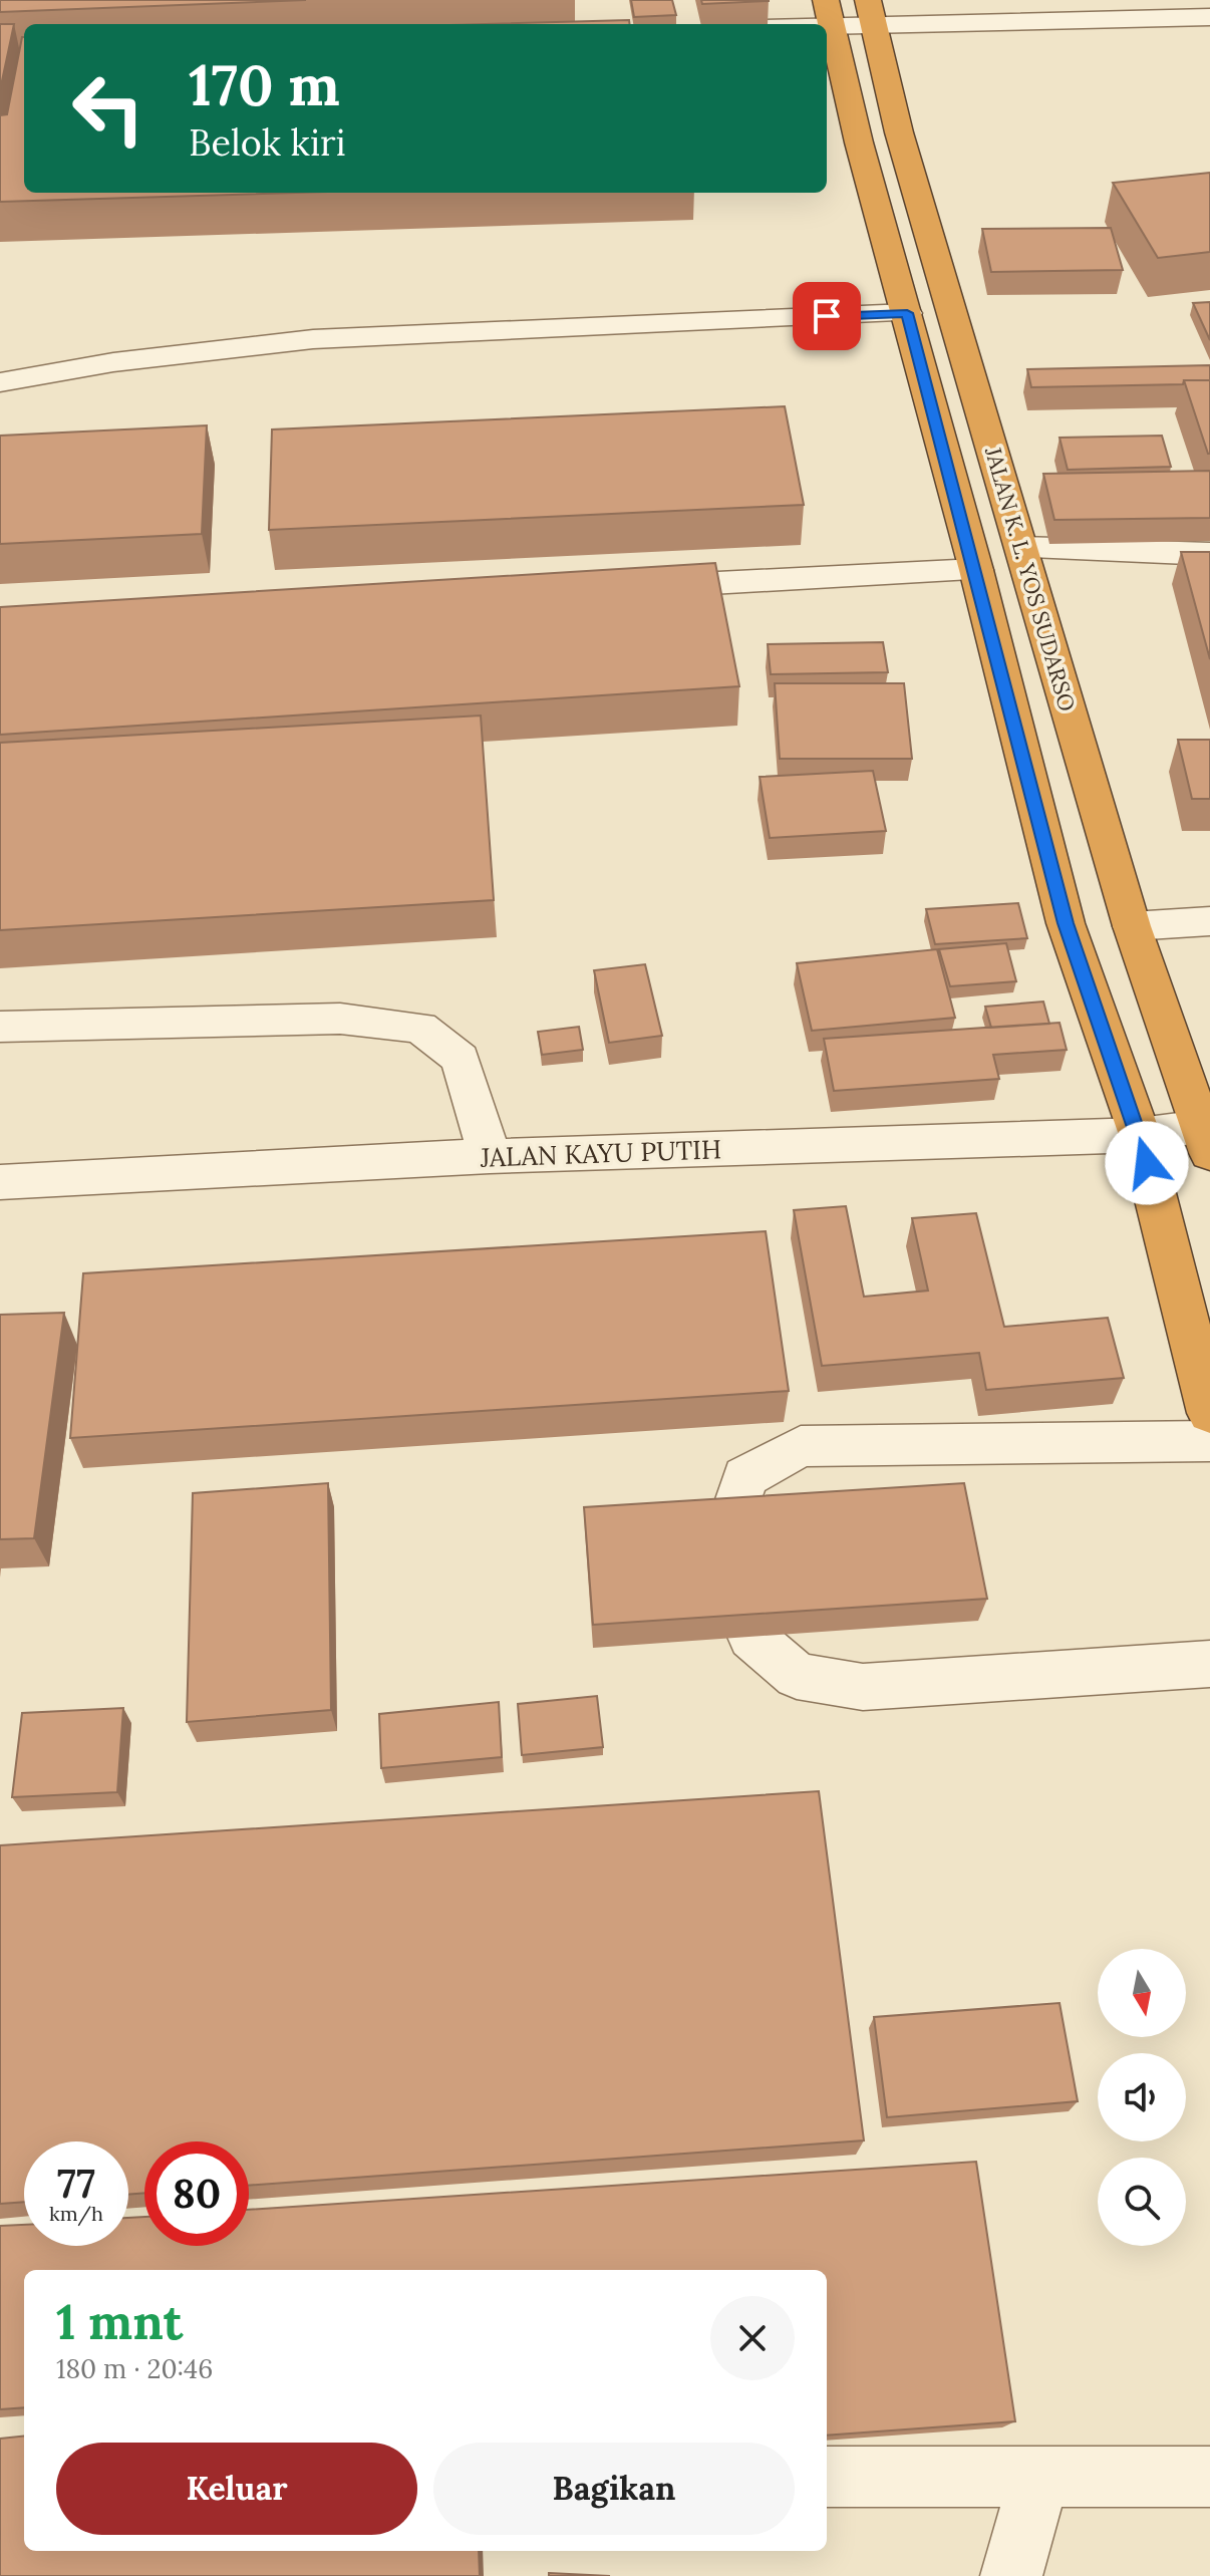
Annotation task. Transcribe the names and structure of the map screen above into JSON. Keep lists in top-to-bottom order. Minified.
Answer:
{"streets":{"highway":["JALAN K. L. YOS SUDARSO"],"street":["JALAN KAYU PUTIH"]},"crossings":[["JALAN K. L. YOS SUDARSO","JALAN KAYU PUTIH"]],"north":"bottom","page":{"turn":["170 m","Belok kiri"],"speed":"77 km/h","limit":"80","heading":["1 mnt","180 m · 20:46"],"buttons":["Keluar","Bagikan"]}}
